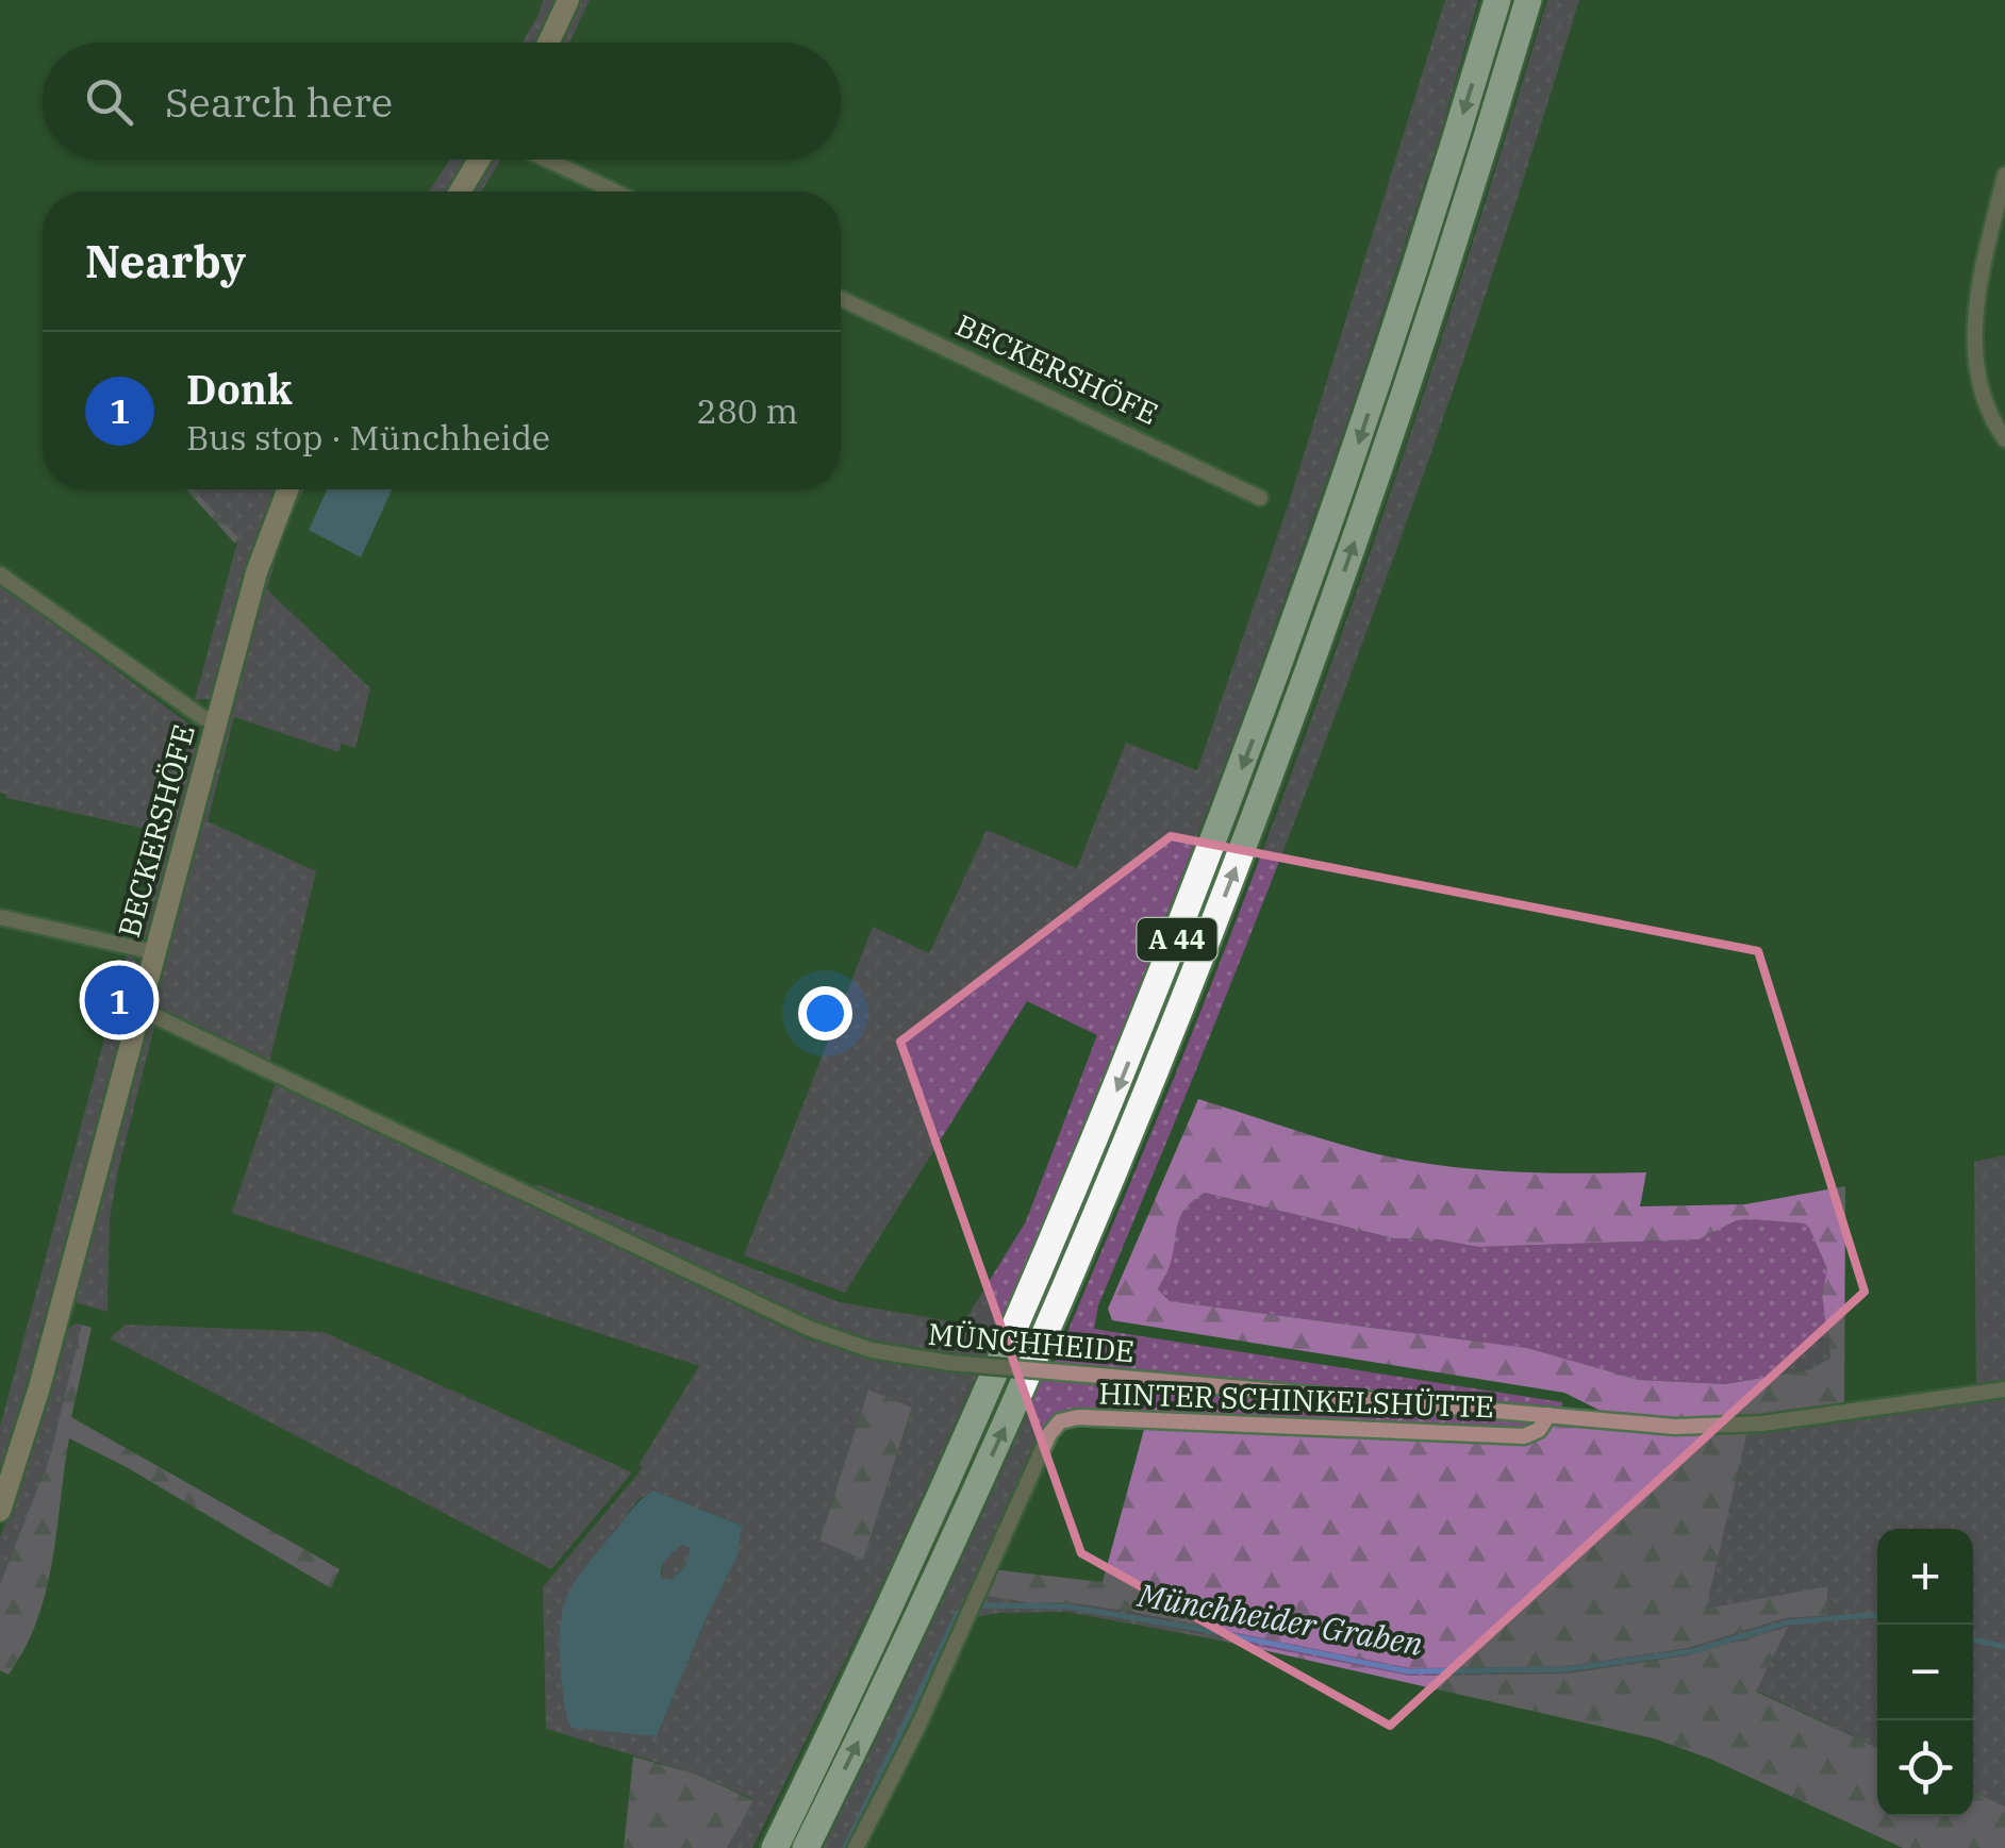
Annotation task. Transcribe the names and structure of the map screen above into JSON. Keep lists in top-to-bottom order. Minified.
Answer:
{"streets":{"highway":["A 44"],"street":["BECKERSHÖFE","MÜNCHHEIDE","HINTER SCHINKELSHÜTTE"]},"crossings":[["BECKERSHÖFE","MÜNCHHEIDE"],["MÜNCHHEIDE","HINTER SCHINKELSHÜTTE"]],"water":["Münchheider Graben"],"page":{"search":"Search here","heading":"Nearby","list":[{"mark":"1","name":"Donk","note":"Bus stop · Münchheide","value":"280 m"}],"pins":"1","map_buttons":["+","−"]}}
